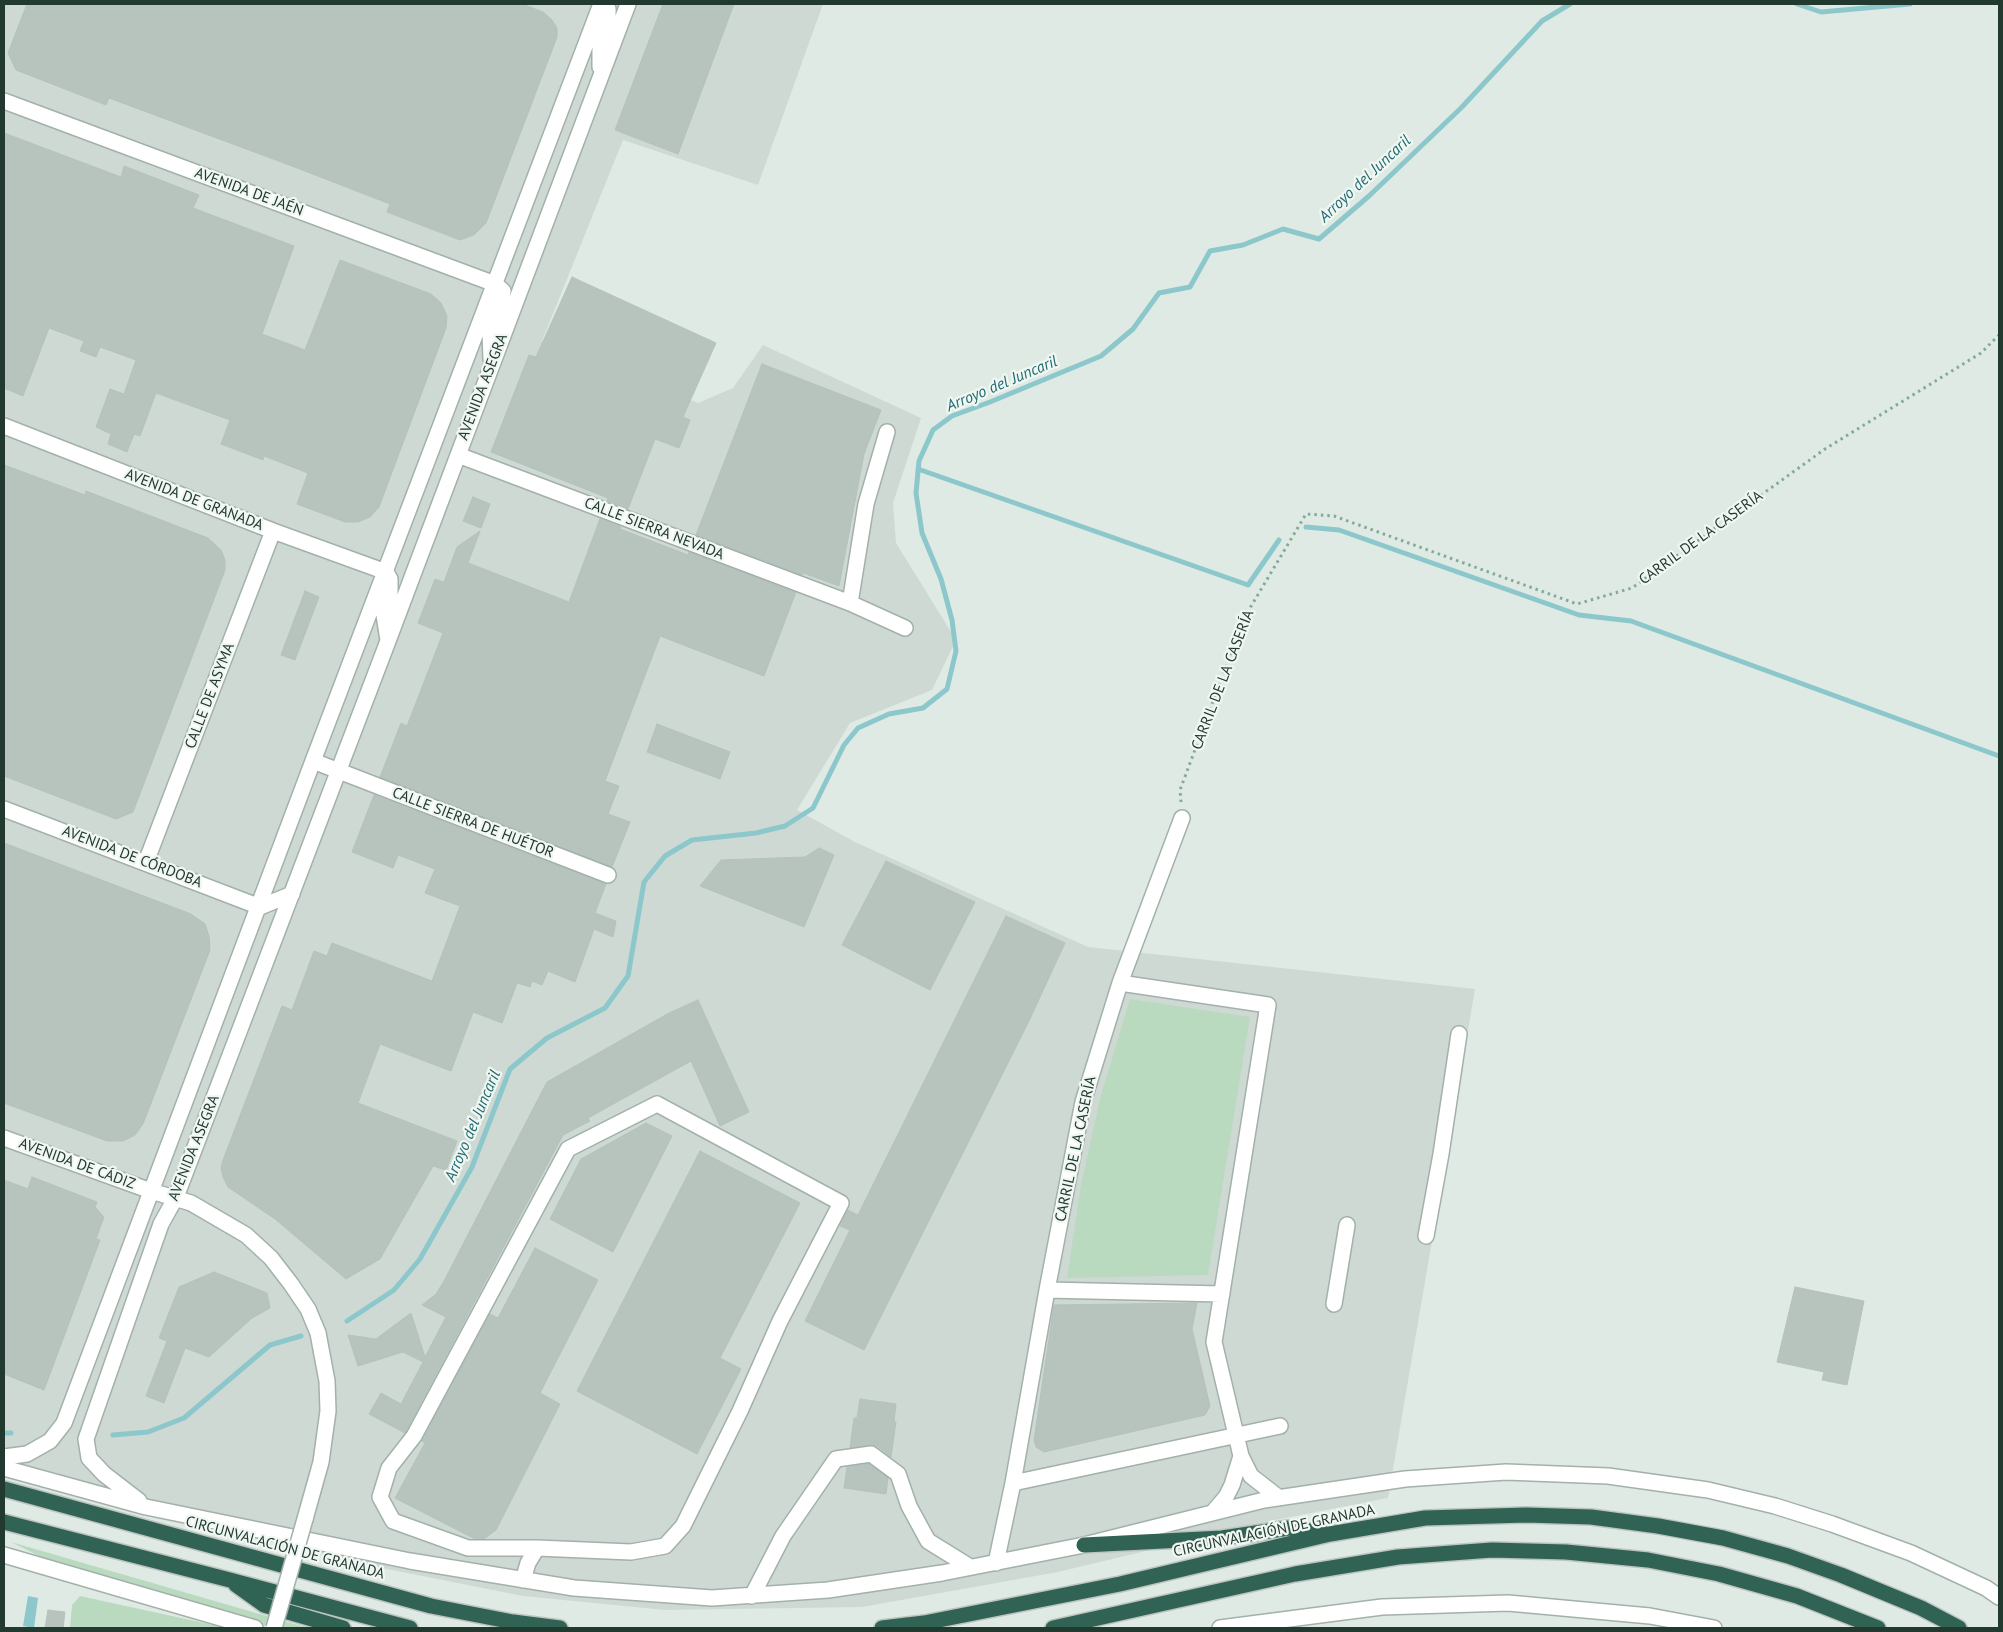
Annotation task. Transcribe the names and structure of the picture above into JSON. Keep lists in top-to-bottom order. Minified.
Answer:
{"streets":{"highway":["CIRCUNVALACIÓN DE GRANADA"],"street":["AVENIDA DE JAÉN","AVENIDA ASEGRA","AVENIDA DE GRANADA","CALLE SIERRA NEVADA","CARRIL DE LA CASERÍA","CALLE DE ASYMA","CALLE SIERRA DE HUÉTOR","AVENIDA DE CÓRDOBA","AVENIDA DE CÁDIZ"]},"crossings":[["AVENIDA DE JAÉN","AVENIDA ASEGRA"],["AVENIDA ASEGRA","AVENIDA DE GRANADA"],["AVENIDA ASEGRA","CALLE SIERRA NEVADA"],["AVENIDA ASEGRA","CALLE SIERRA DE HUÉTOR"],["AVENIDA ASEGRA","AVENIDA DE CÓRDOBA"],["AVENIDA ASEGRA","AVENIDA DE CÁDIZ"],["AVENIDA DE GRANADA","CALLE DE ASYMA"],["CALLE DE ASYMA","AVENIDA DE CÓRDOBA"]],"water":["Arroyo del Juncaril"]}
